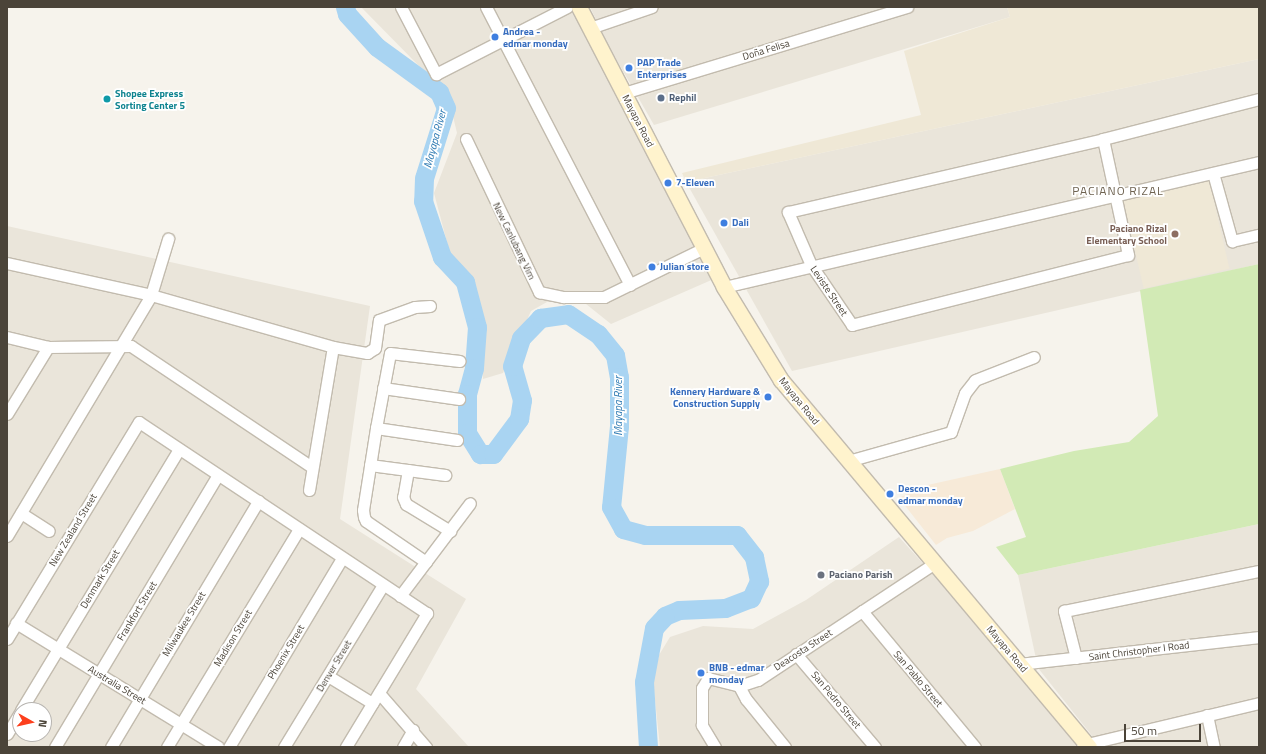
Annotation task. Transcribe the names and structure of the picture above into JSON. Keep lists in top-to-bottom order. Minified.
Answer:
{"streets":{"main road":["Mayapa Road"],"street":["Doña Felisa","New Canlubang Vim","Leviste Street","New Zealand Street","Denmark Street","Frankfort Street","Milwaukee Street","Madison Street","Deacosta Street","Saint Christopher I Road","Phoenix Street","Denver Street","San Pablo Street","Australia Street","San Pedro Street"]},"crossings":[["Doña Felisa","Mayapa Road"],["Mayapa Road","New Canlubang Vim"],["Mayapa Road","Deacosta Street"],["Mayapa Road","Saint Christopher I Road"],["New Zealand Street","Denmark Street"],["New Zealand Street","Australia Street"],["Denmark Street","Australia Street"],["Frankfort Street","Australia Street"],["Milwaukee Street","Australia Street"],["Madison Street","Australia Street"],["Deacosta Street","San Pablo Street"],["Deacosta Street","San Pedro Street"]],"districts":["PACIANO RIZAL"],"water":["Mayapa River"],"places":["Andrea - edmar monday","PAP Trade Enterprises","Rephil","Shopee Express Sorting Center 5","7-Eleven","Dali","Paciano Rizal Elementary School","Julian store","Kennery Hardware & Construction Supply","Descon - edmar monday","Paciano Parish","BNB - edmar monday"],"scale_bar":"50 m","north":"right"}
